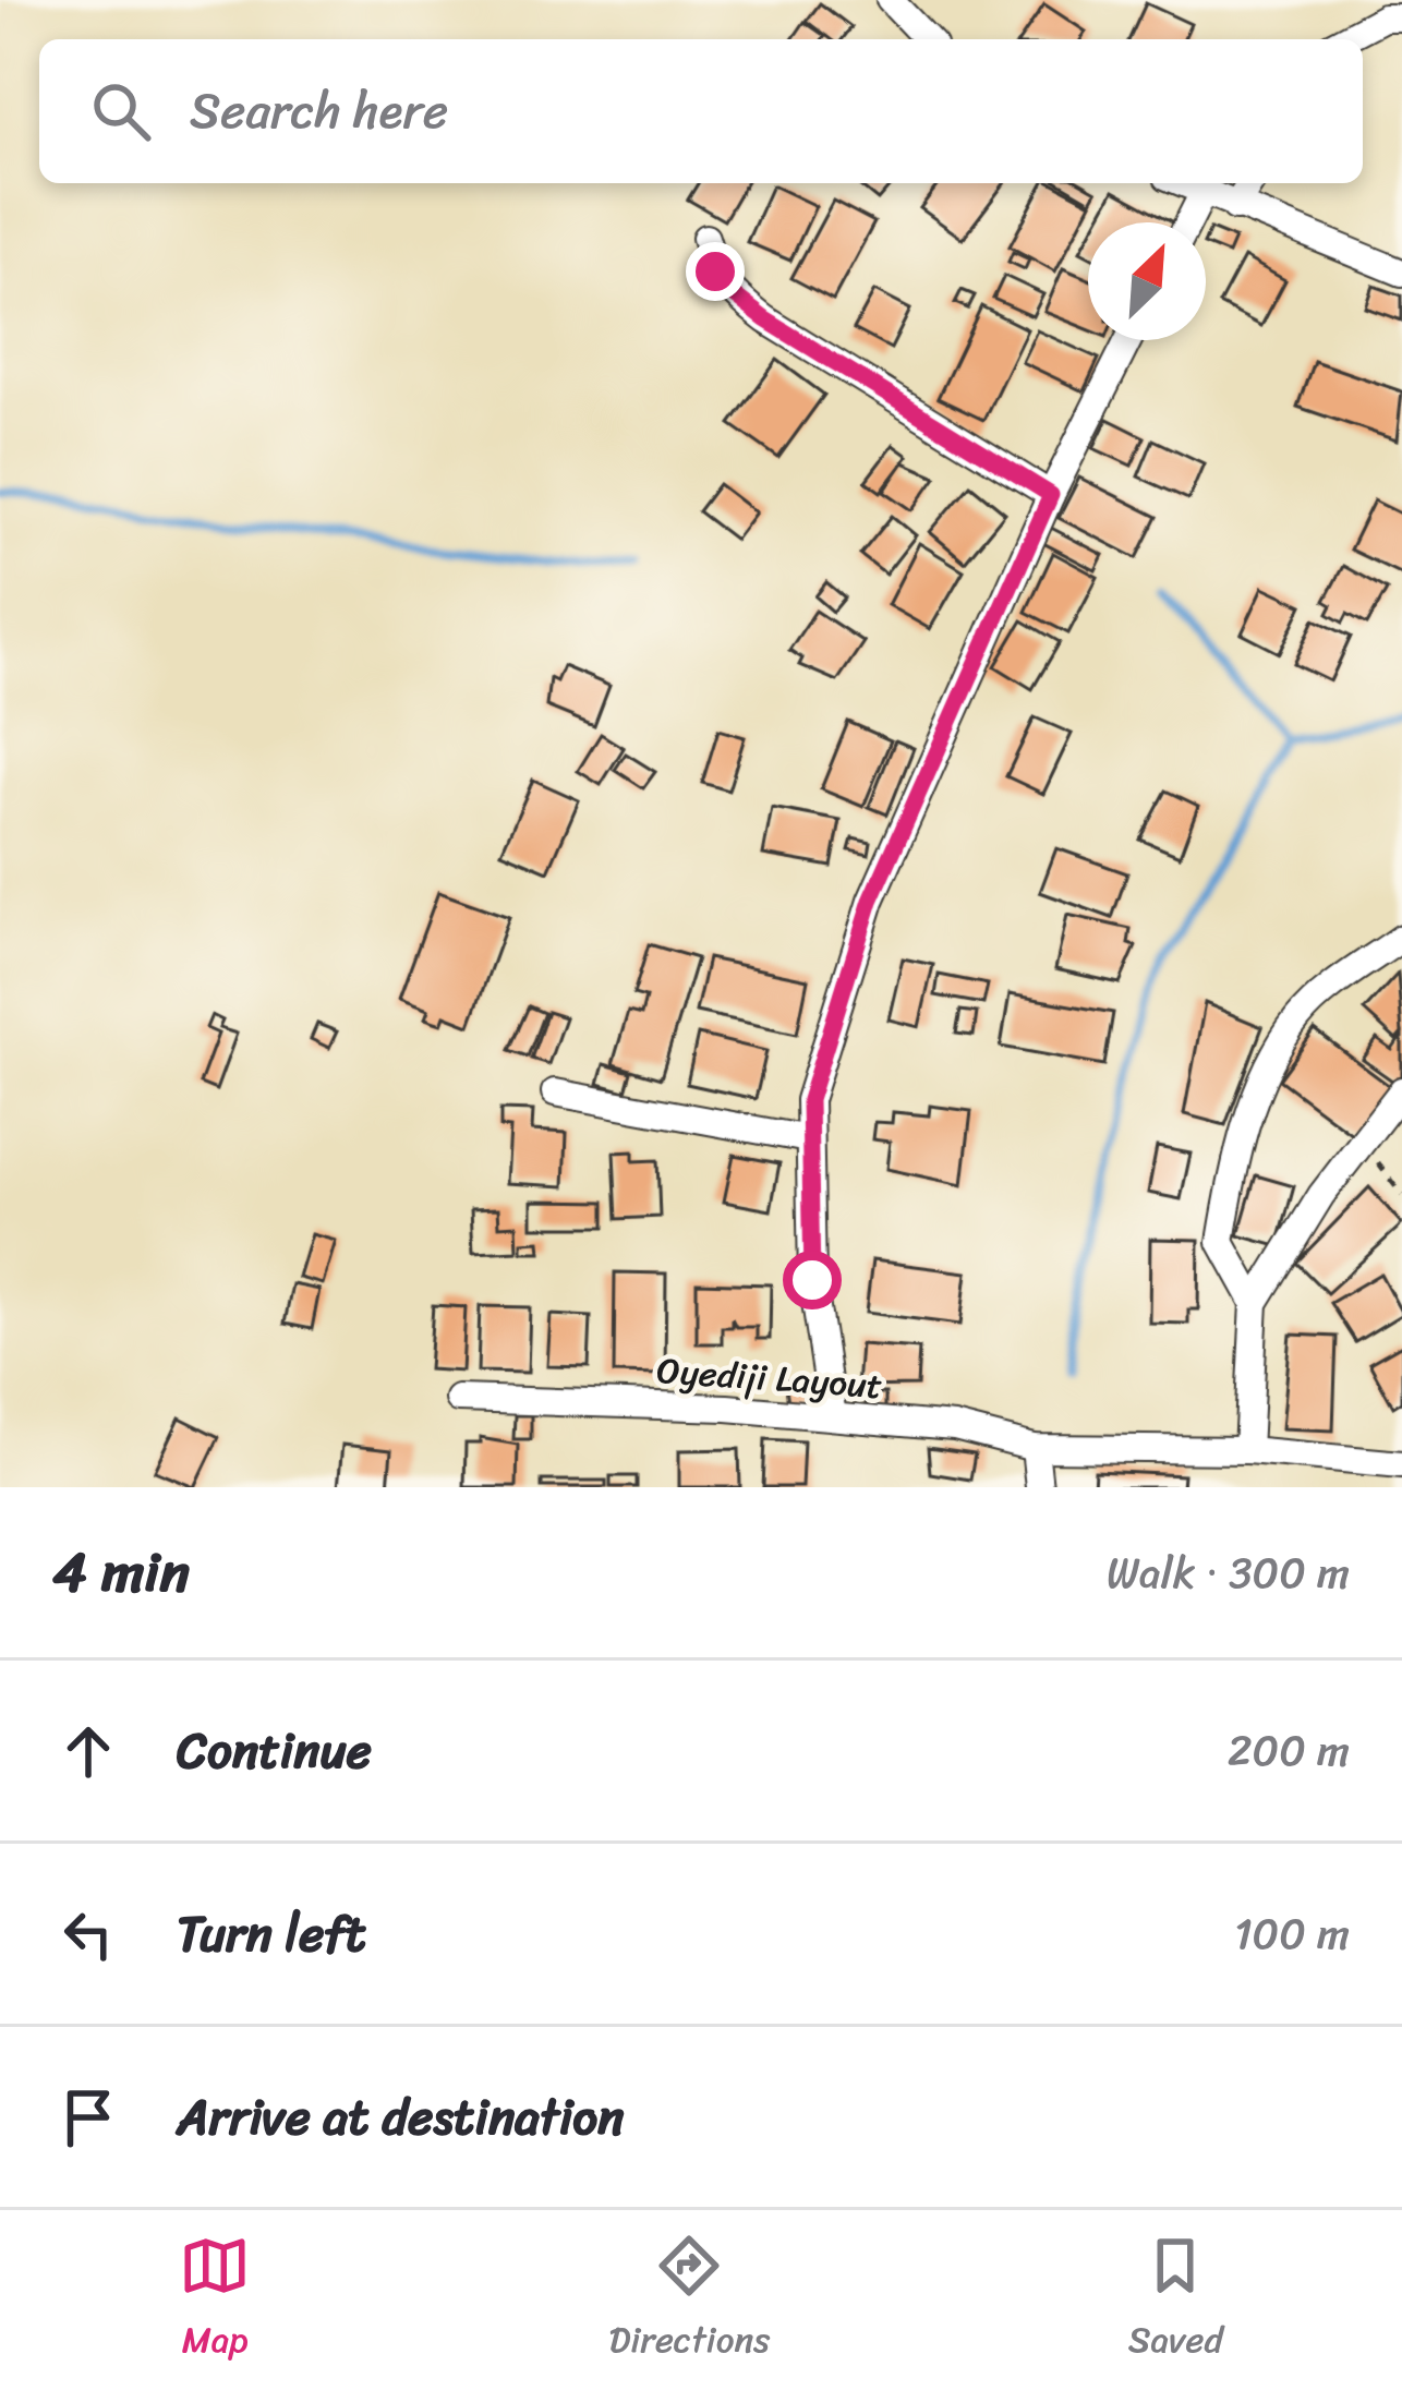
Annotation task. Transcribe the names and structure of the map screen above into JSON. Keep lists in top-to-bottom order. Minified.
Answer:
{"streets":{"street":["Oyediji Layout"]},"north":"top right","page":{"search":"Search here","heading":["4 min","Walk · 300 m"],"list":[["Continue","200 m"],["Turn left","100 m"],"Arrive at destination"],"nav":["Map","Directions","Saved"]}}
